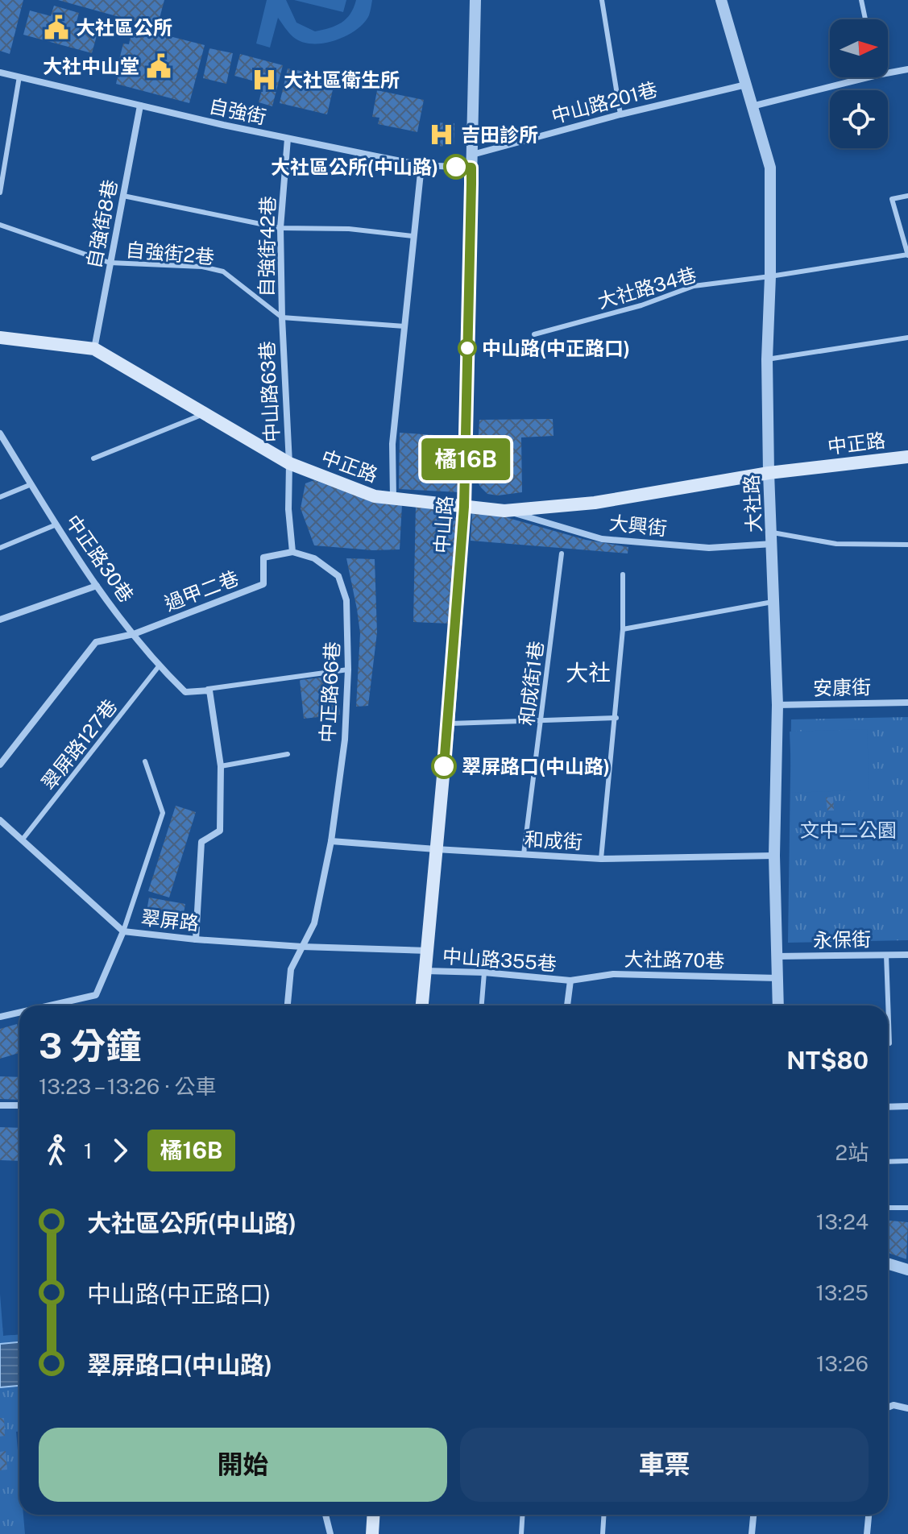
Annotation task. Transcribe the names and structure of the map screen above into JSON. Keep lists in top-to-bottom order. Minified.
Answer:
{"streets":{"main road":["中正路","中山路"],"street":["中山路201巷","自強街","自強街8巷","自強街42巷","中山路63巷","大社路","大興街","中正路30巷","過甲二巷","安康街","中正路66巷","和成街","翠屏路","永保街","中山路355巷","大社路70巷"],"lane":["自強街2巷","大社路34巷","和成街1巷","翠屏路127巷"]},"crossings":[["中山路201巷","大社路"],["中山路201巷","中山路"],["自強街","自強街8巷"],["自強街","自強街42巷"],["自強街","中山路"],["自強街8巷","自強街2巷"],["自強街8巷","中正路"],["自強街42巷","自強街2巷"],["自強街42巷","中山路63巷"],["自強街2巷","中山路63巷"],["大社路34巷","大社路"],["中山路63巷","中正路"],["中正路","大社路"],["中正路","中山路"],["中正路","大興街"],["大社路","大興街"],["大社路","安康街"],["大社路","和成街"],["大社路","永保街"],["大社路","大社路70巷"],["中山路","和成街"],["中山路","翠屏路"],["中山路","中山路355巷"],["中正路30巷","過甲二巷"],["中正路30巷","翠屏路127巷"],["過甲二巷","中正路66巷"],["和成街1巷","和成街"],["中正路66巷","和成街"],["中正路66巷","翠屏路"],["翠屏路127巷","翠屏路"],["中山路355巷","大社路70巷"]],"districts":["大社"],"parks":["文中二公園"],"places":{"public building":["大社區公所","大社中山堂"],"hospital":["大社區衛生所","吉田診所"],"other":["大社區公所(中山路)","中山路(中正路口)","翠屏路口(中山路)"]},"lines":["bus line 橘16B"],"north":"right","page":{"on_map":"橘16B","heading":["3 分鐘","13:23 – 13:26 · 公車","NT$80"],"legs":["1","橘16B","2站"],"list":[{"name":"大社區公所(中山路)","value":"13:24"},{"name":"中山路(中正路口)","value":"13:25"},{"name":"翠屏路口(中山路)","value":"13:26"}],"buttons":["開始","車票"]}}
